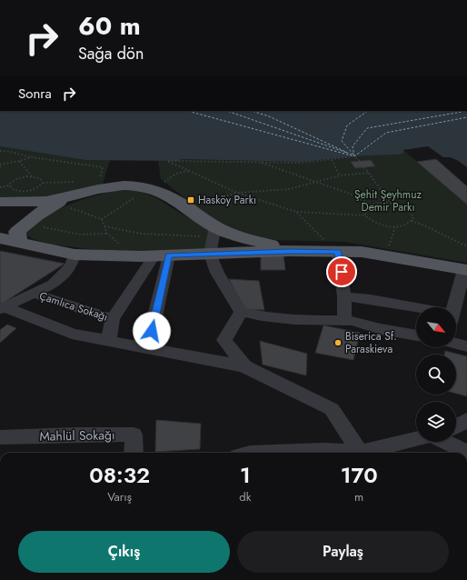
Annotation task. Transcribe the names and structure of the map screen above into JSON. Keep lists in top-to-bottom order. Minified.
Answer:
{"streets":{"street":["Çamlıca Sokağı","Mahlül Sokağı"]},"parks":["Şehit Şeyhmuz Demir Parkı"],"places":{"transit":["Hasköy Parkı"],"other":["Biserica Sf. Paraskieva"]},"north":"bottom right","page":{"turn":["60 m","Sağa dön"],"then":"Sonra","eta":["08:32","Varış","1","dk","170","m"],"buttons":["Çıkış","Paylaş"]}}
